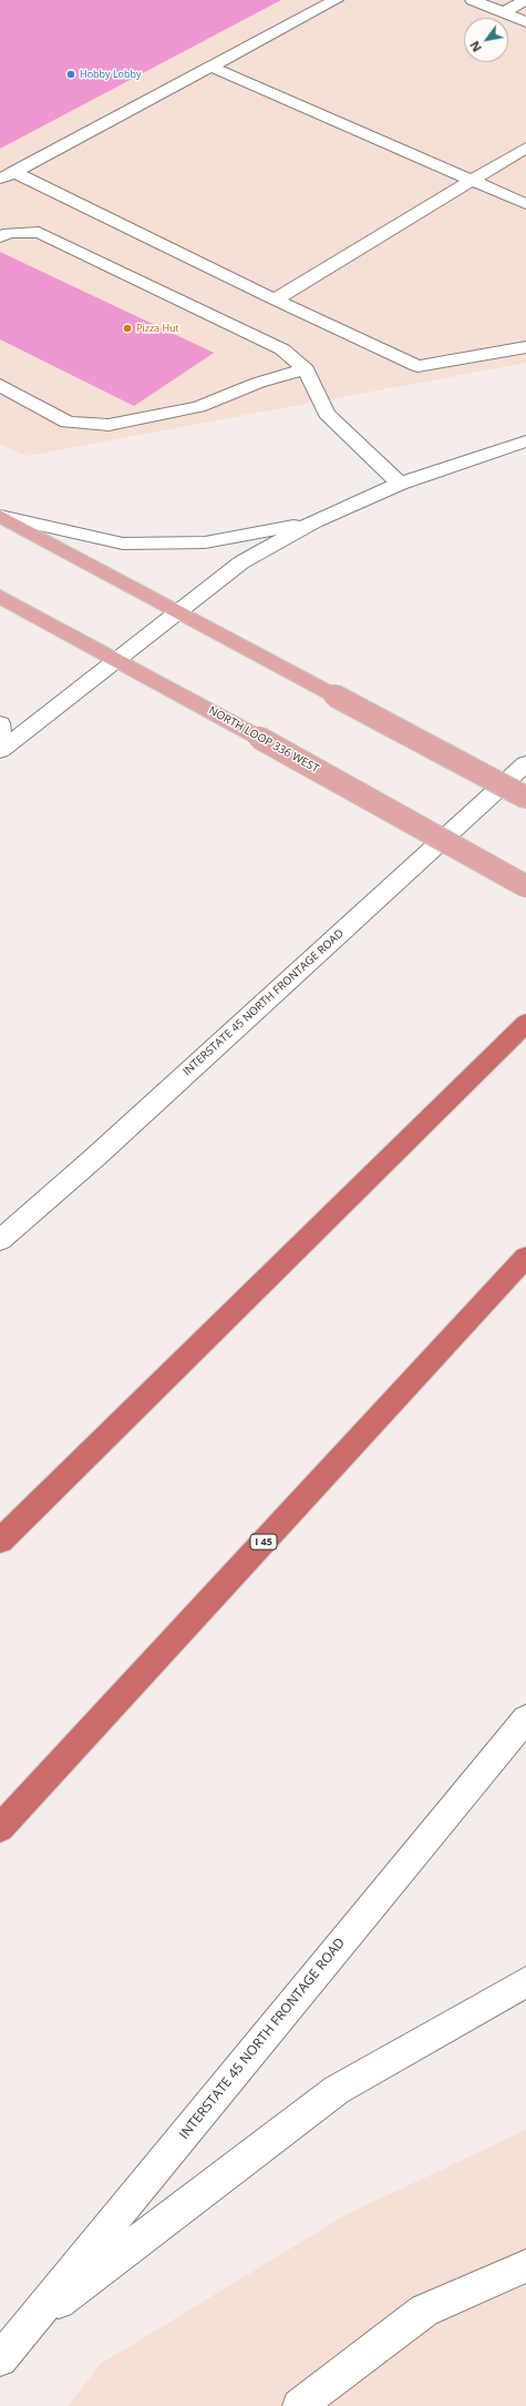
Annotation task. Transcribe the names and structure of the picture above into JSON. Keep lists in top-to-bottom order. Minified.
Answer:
{"streets":{"highway":["I 45"],"main road":["NORTH LOOP 336 WEST","INTERSTATE 45 NORTH FRONTAGE ROAD"]},"places":["Hobby Lobby","Pizza Hut"],"north":"bottom left"}
